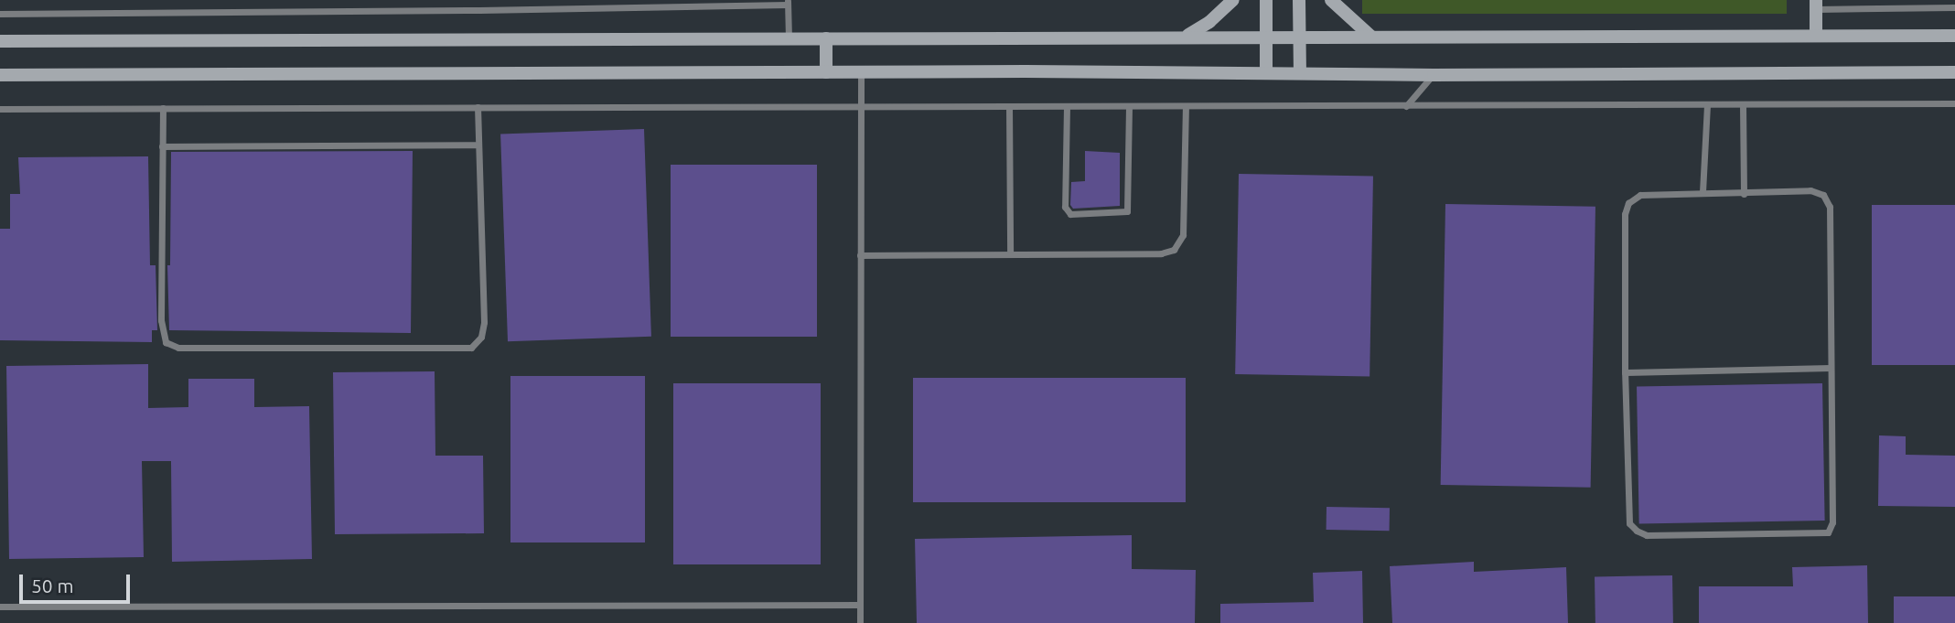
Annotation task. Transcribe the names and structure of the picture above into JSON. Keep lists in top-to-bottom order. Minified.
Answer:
{"scale_bar":"50 m"}
